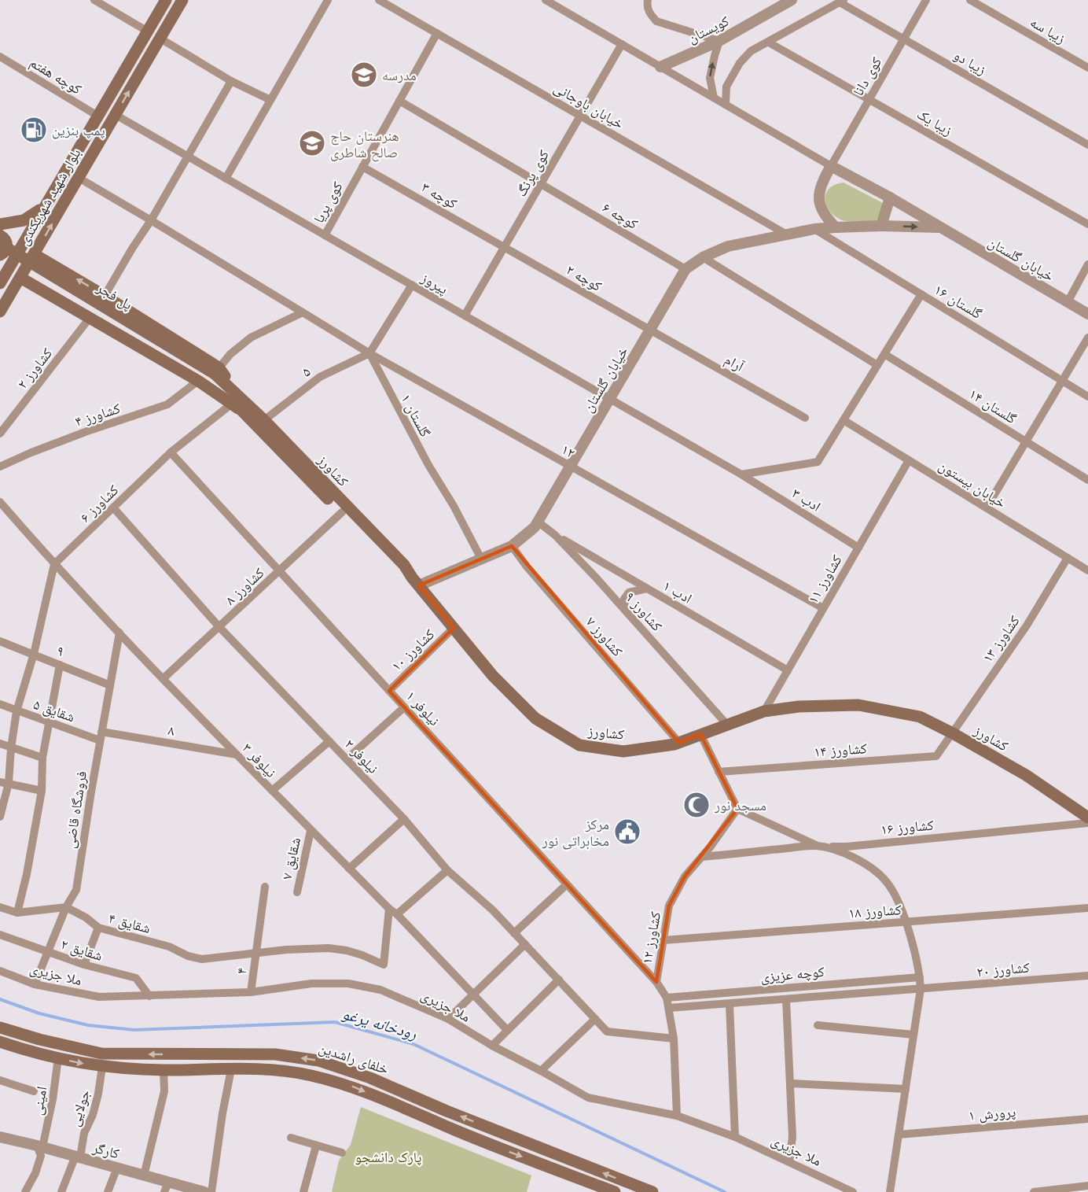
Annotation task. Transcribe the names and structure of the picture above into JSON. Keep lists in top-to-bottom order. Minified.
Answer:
{"streets":{"main road":["بلوار شهید شهریکندی","پل فجر","کشاورز","خلفای راشدین"],"street":["کویستان","زیبا سه","زیبا دو","کوچه هفتم","کوی دانا","خیابان باوجانی","زیبا یک","کوی پرنگ","کوچه ۳","کوی پریا","کوچه ۶","خیابان گلستان","کوچه ۲","پیروز","گلستان ۱۶","آرام","کشاورز ۲","۵","گلستان ۱۴","کشاورز ۴","گلستان ۱","۱۲","خیابان بیستون","ادب ۳","کشاورز ۶","کشاورز ۱۱","کشاورز ۸","ادب ۱","کشاورز ۹","کشاورز ۷","کشاورز ۱۳","کشاورز ۱۰","۹","نیلوفر ۱","شقایق ۵","۸","کشاورز ۱۴","نیلوفر ۲","نیلوفر ۳","فروشگاه قاضی","کشاورز ۱۶","شقایق ۷","کشاورز ۱۸","شقایق ۴","کشاورز ۱۲","شقایق ۲","کشاورز ۲۰","۴","ملا جزیری","کوچه عزیزی","امینی","جولایی","پرورش ۱","کارگر"]},"crossings":[["زیبا دو","کوی دانا"],["کوچه هفتم","بلوار شهید شهریکندی"],["کوی دانا","زیبا یک"],["کوی دانا","خیابان گلستان"],["خیابان باوجانی","کوی پرنگ"],["خیابان باوجانی","کوی پریا"],["خیابان باوجانی","خیابان گلستان"],["کوی پرنگ","کوچه ۳"],["کوی پرنگ","کوچه ۶"],["کوی پرنگ","کوچه ۲"],["کوی پرنگ","پیروز"],["کوچه ۳","کوی پریا"],["کوچه ۳","کوچه ۲"],["بلوار شهید شهریکندی","پیروز"],["بلوار شهید شهریکندی","۱۲"],["کوی پریا","کوچه ۶"],["کوی پریا","پیروز"],["کوچه ۶","خیابان گلستان"],["خیابان گلستان","کوچه ۲"],["خیابان گلستان","پیروز"],["خیابان گلستان","گلستان ۱۶"],["خیابان گلستان","آرام"],["خیابان گلستان","گلستان ۱"],["خیابان گلستان","۱۲"],["خیابان گلستان","کشاورز"],["خیابان گلستان","کشاورز ۹"],["خیابان گلستان","کشاورز ۷"],["کوچه ۲","آرام"],["پیروز","ادب ۳"],["پل فجر","کشاورز"],["۵","گلستان ۱"],["۵","۱۲"],["۵","کشاورز"],["گلستان ۱","۱۲"],["۱۲","کشاورز ۱۱"],["کشاورز","کشاورز ۱۱"],["کشاورز","کشاورز ۹"],["کشاورز","کشاورز ۷"],["کشاورز","کشاورز ۱۳"],["کشاورز","کشاورز ۱۰"],["کشاورز","کشاورز ۱۴"],["خیابان بیستون","کشاورز ۱۱"],["خیابان بیستون","کشاورز ۱۳"],["ادب ۳","کشاورز ۱۱"],["کشاورز ۶","نیلوفر ۱"],["کشاورز ۶","نیلوفر ۲"],["کشاورز ۶","نیلوفر ۳"],["کشاورز ۱۱","ادب ۱"],["کشاورز ۸","نیلوفر ۱"],["کشاورز ۸","نیلوفر ۲"],["کشاورز ۸","نیلوفر ۳"],["ادب ۱","کشاورز ۹"],["کشاورز ۱۳","کشاورز ۱۴"],["کشاورز ۱۰","نیلوفر ۱"],["۹","فروشگاه قاضی"],["نیلوفر ۱","کشاورز ۱۲"],["شقایق ۵","۸"],["شقایق ۵","فروشگاه قاضی"],["۸","نیلوفر ۳"],["۸","فروشگاه قاضی"],["نیلوفر ۲","کشاورز ۱۲"],["نیلوفر ۳","فروشگاه قاضی"],["نیلوفر ۳","شقایق ۷"],["نیلوفر ۳","شقایق ۴"],["فروشگاه قاضی","شقایق ۴"],["فروشگاه قاضی","شقایق ۲"],["فروشگاه قاضی","ملا جزیری"],["کشاورز ۱۶","کشاورز ۱۲"],["کشاورز ۱۸","کشاورز ۱۲"],["شقایق ۴","۴"],["کشاورز ۱۲","کشاورز ۲۰"],["کشاورز ۱۲","ملا جزیری"],["کشاورز ۱۲","کوچه عزیزی"],["شقایق ۲","ملا جزیری"],["۴","ملا جزیری"],["امینی","کارگر"],["جولایی","کارگر"]],"water":["رودخانه یرغو"],"parks":["پارک دانشجو"],"places":{"school or university":["مدرسه","هنرستان حاج صالح شاطری"],"fuel station":["پمپ بنزین"],"mosque":["مسجد نور"],"public building":["مرکز مخابراتی نور"]}}
